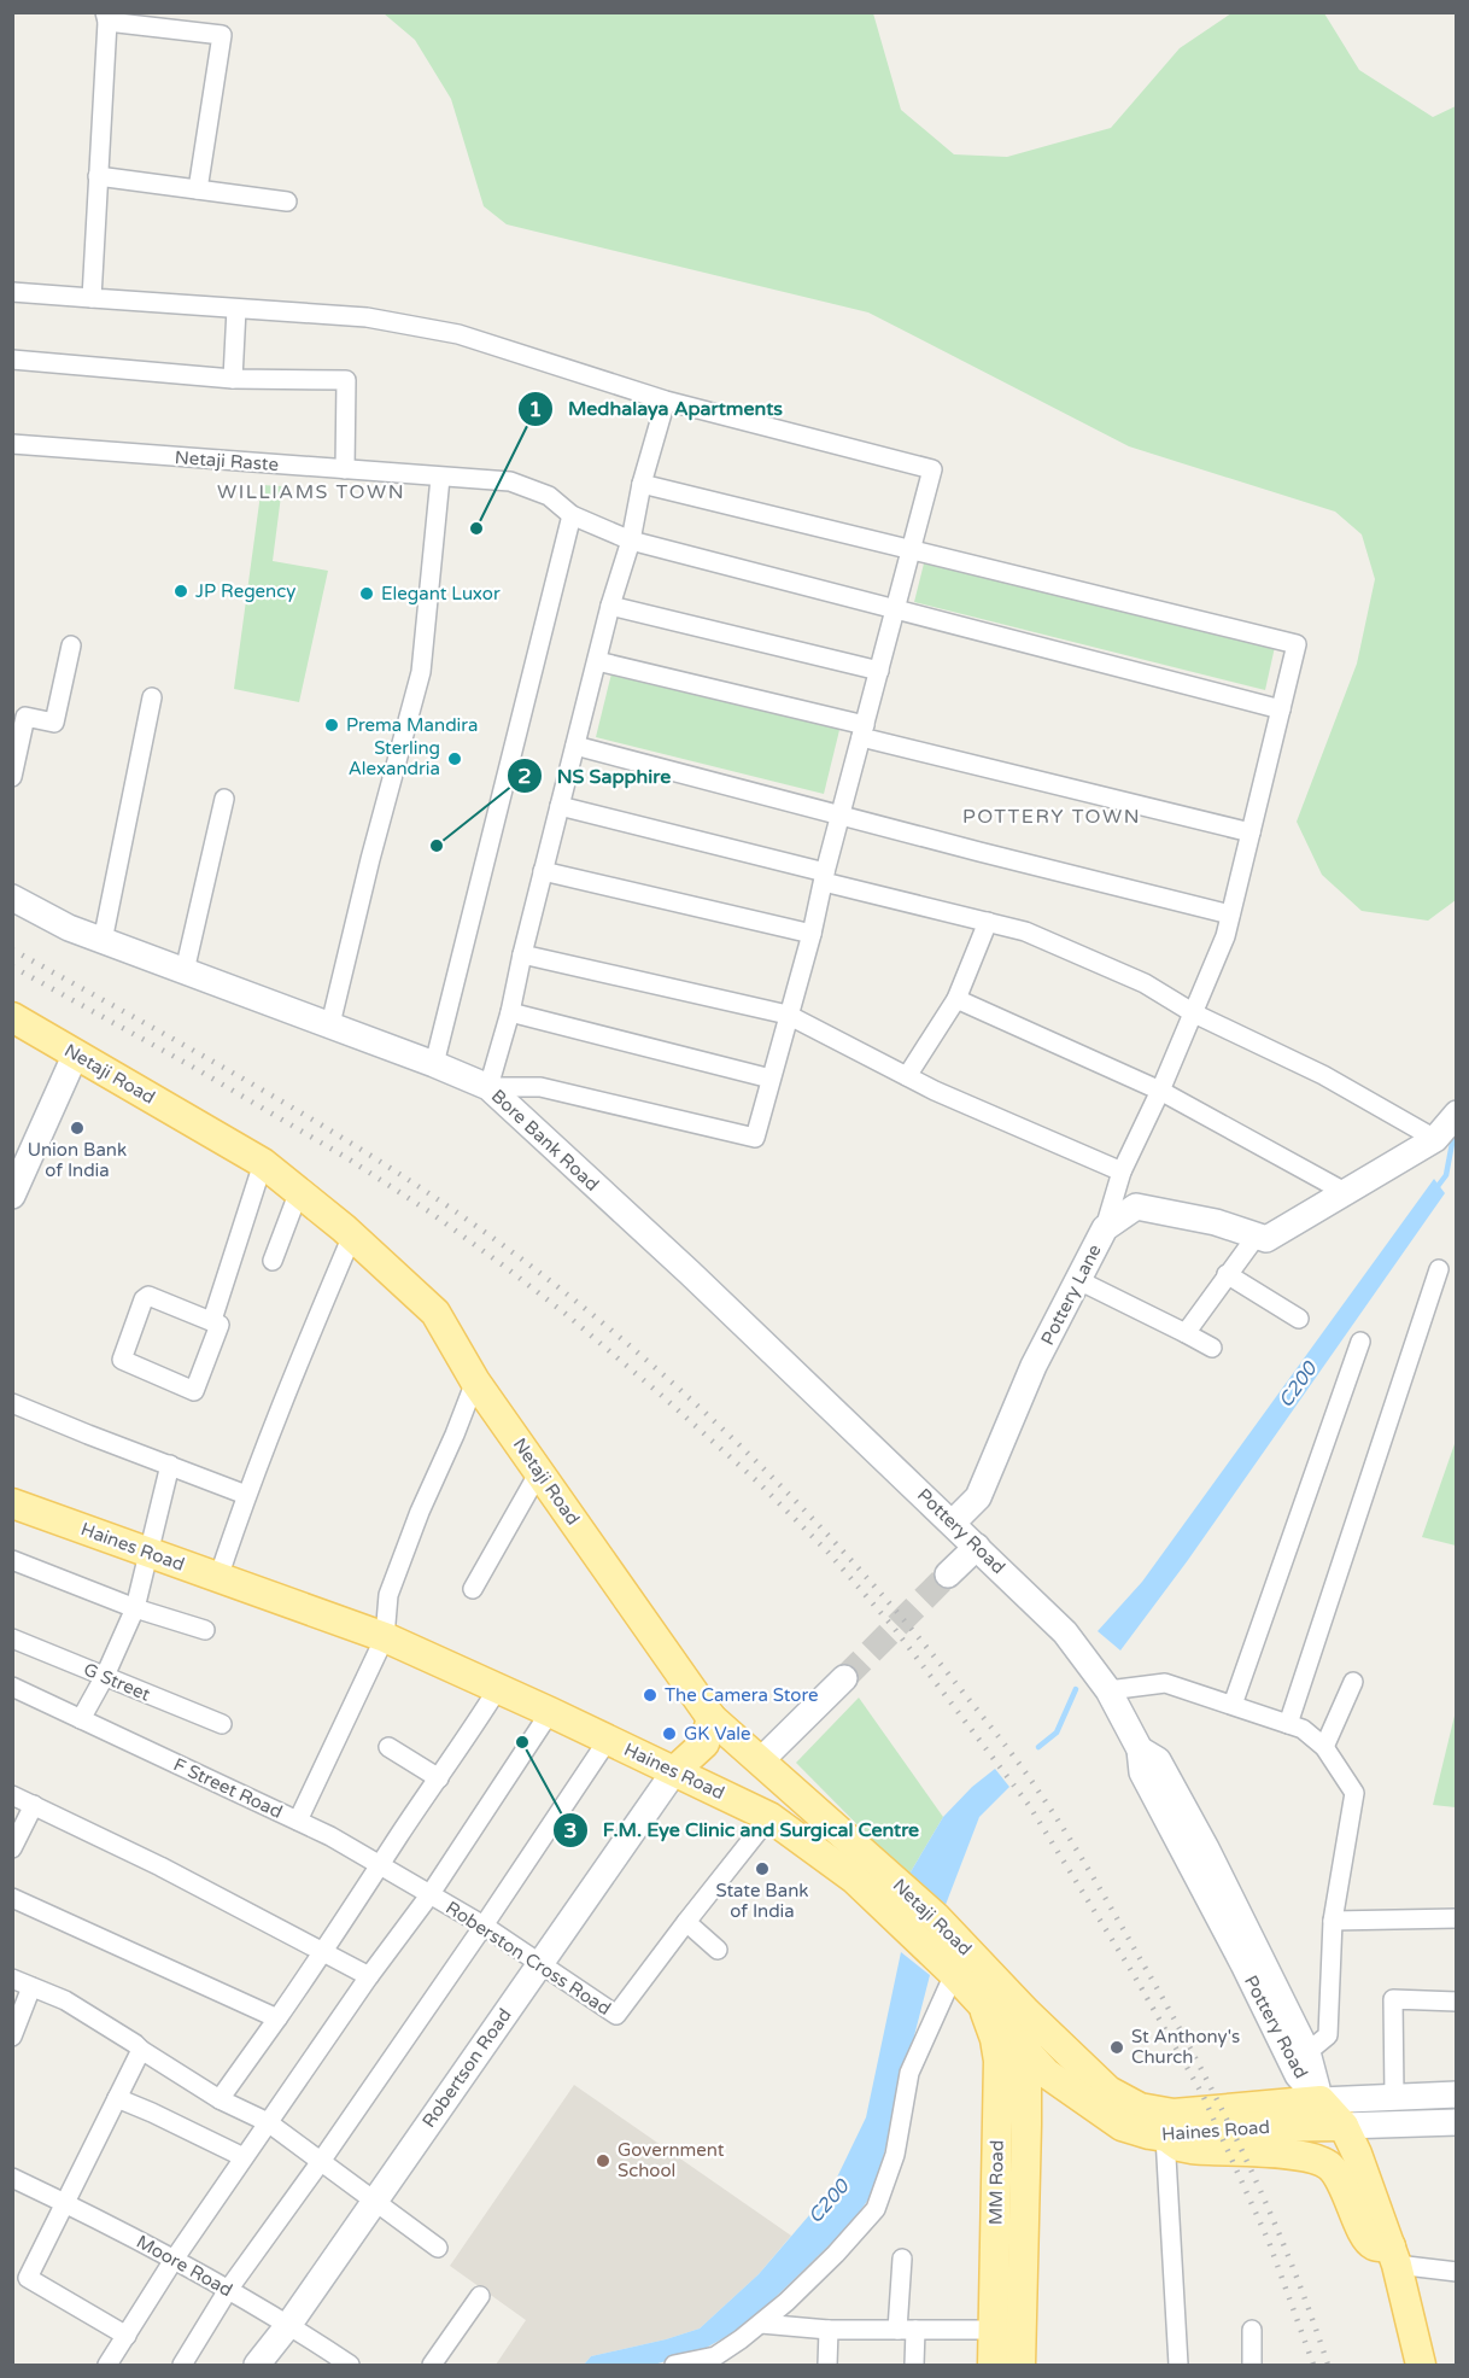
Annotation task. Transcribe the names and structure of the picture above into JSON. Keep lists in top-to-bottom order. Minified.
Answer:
{"streets":{"main road":["Netaji Road","Haines Road","MM Road"],"street":["Netaji Raste","Bore Bank Road","Pottery Lane","Pottery Road","G Street","F Street Road","Roberston Cross Road","Robertson Road","Moore Road"]},"crossings":[["Netaji Road","Haines Road"],["Netaji Road","MM Road"],["Bore Bank Road","Pottery Road"],["Pottery Lane","Pottery Road"],["Pottery Road","Haines Road"],["Haines Road","F Street Road"],["Haines Road","Roberston Cross Road"],["Haines Road","Robertson Road"],["Haines Road","MM Road"],["F Street Road","Roberston Cross Road"],["Roberston Cross Road","Robertson Road"],["Robertson Road","Moore Road"]],"districts":["WILLIAMS TOWN","POTTERY TOWN"],"water":["C200"],"places":["Medhalaya Apartments","JP Regency","Elegant Luxor","Prema Mandira","Sterling Alexandria","NS Sapphire","Union Bank of India","The Camera Store","GK Vale","F.M. Eye Clinic and Surgical Centre","State Bank of India","St Anthony's Church","Government School"]}
